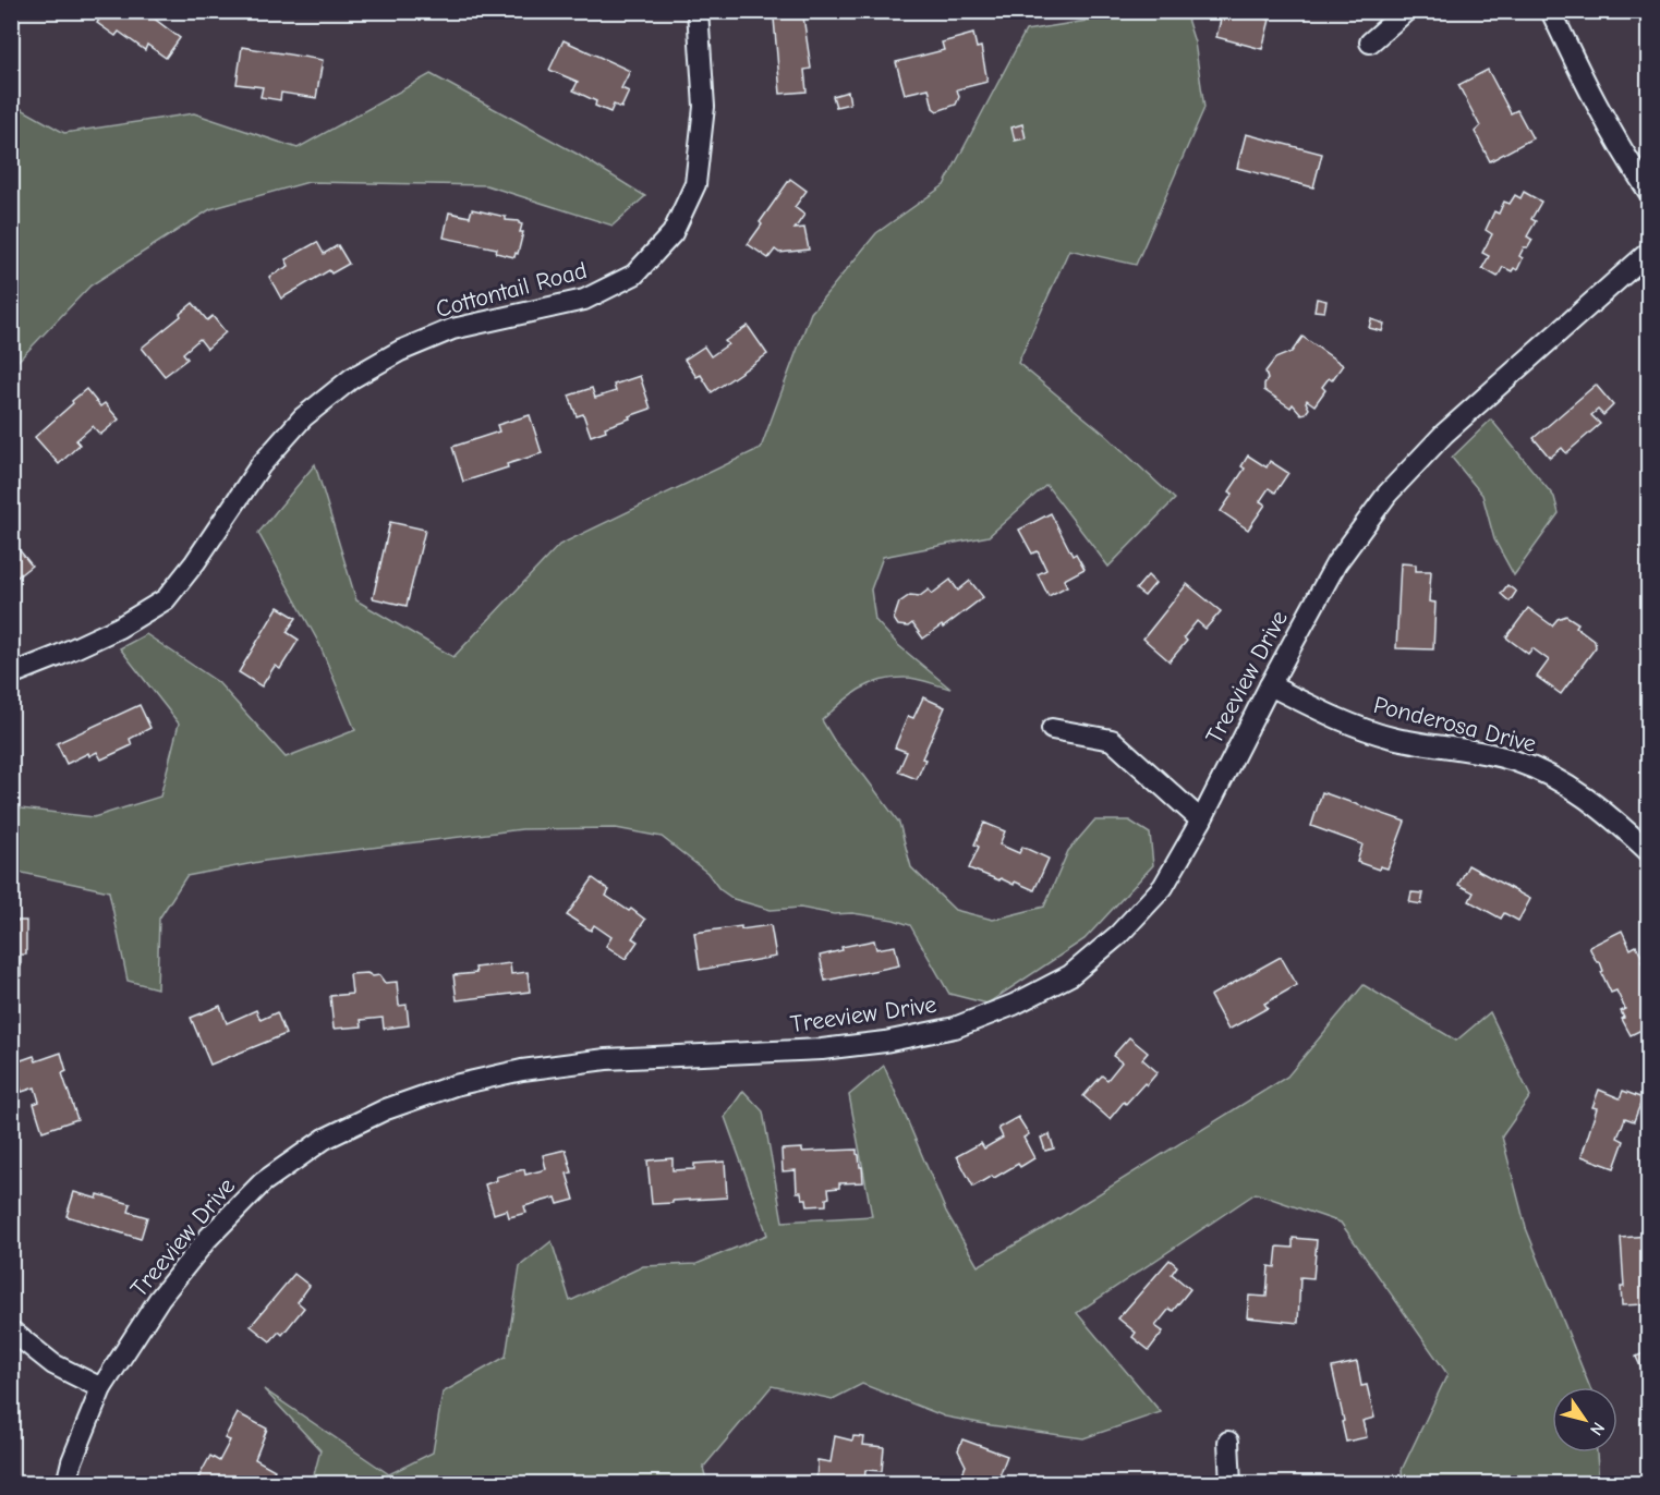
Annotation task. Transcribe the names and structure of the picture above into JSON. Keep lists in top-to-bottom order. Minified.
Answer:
{"streets":{"street":["Cottontail Road","Treeview Drive","Ponderosa Drive"]},"crossings":[["Treeview Drive","Ponderosa Drive"]],"north":"bottom right"}
